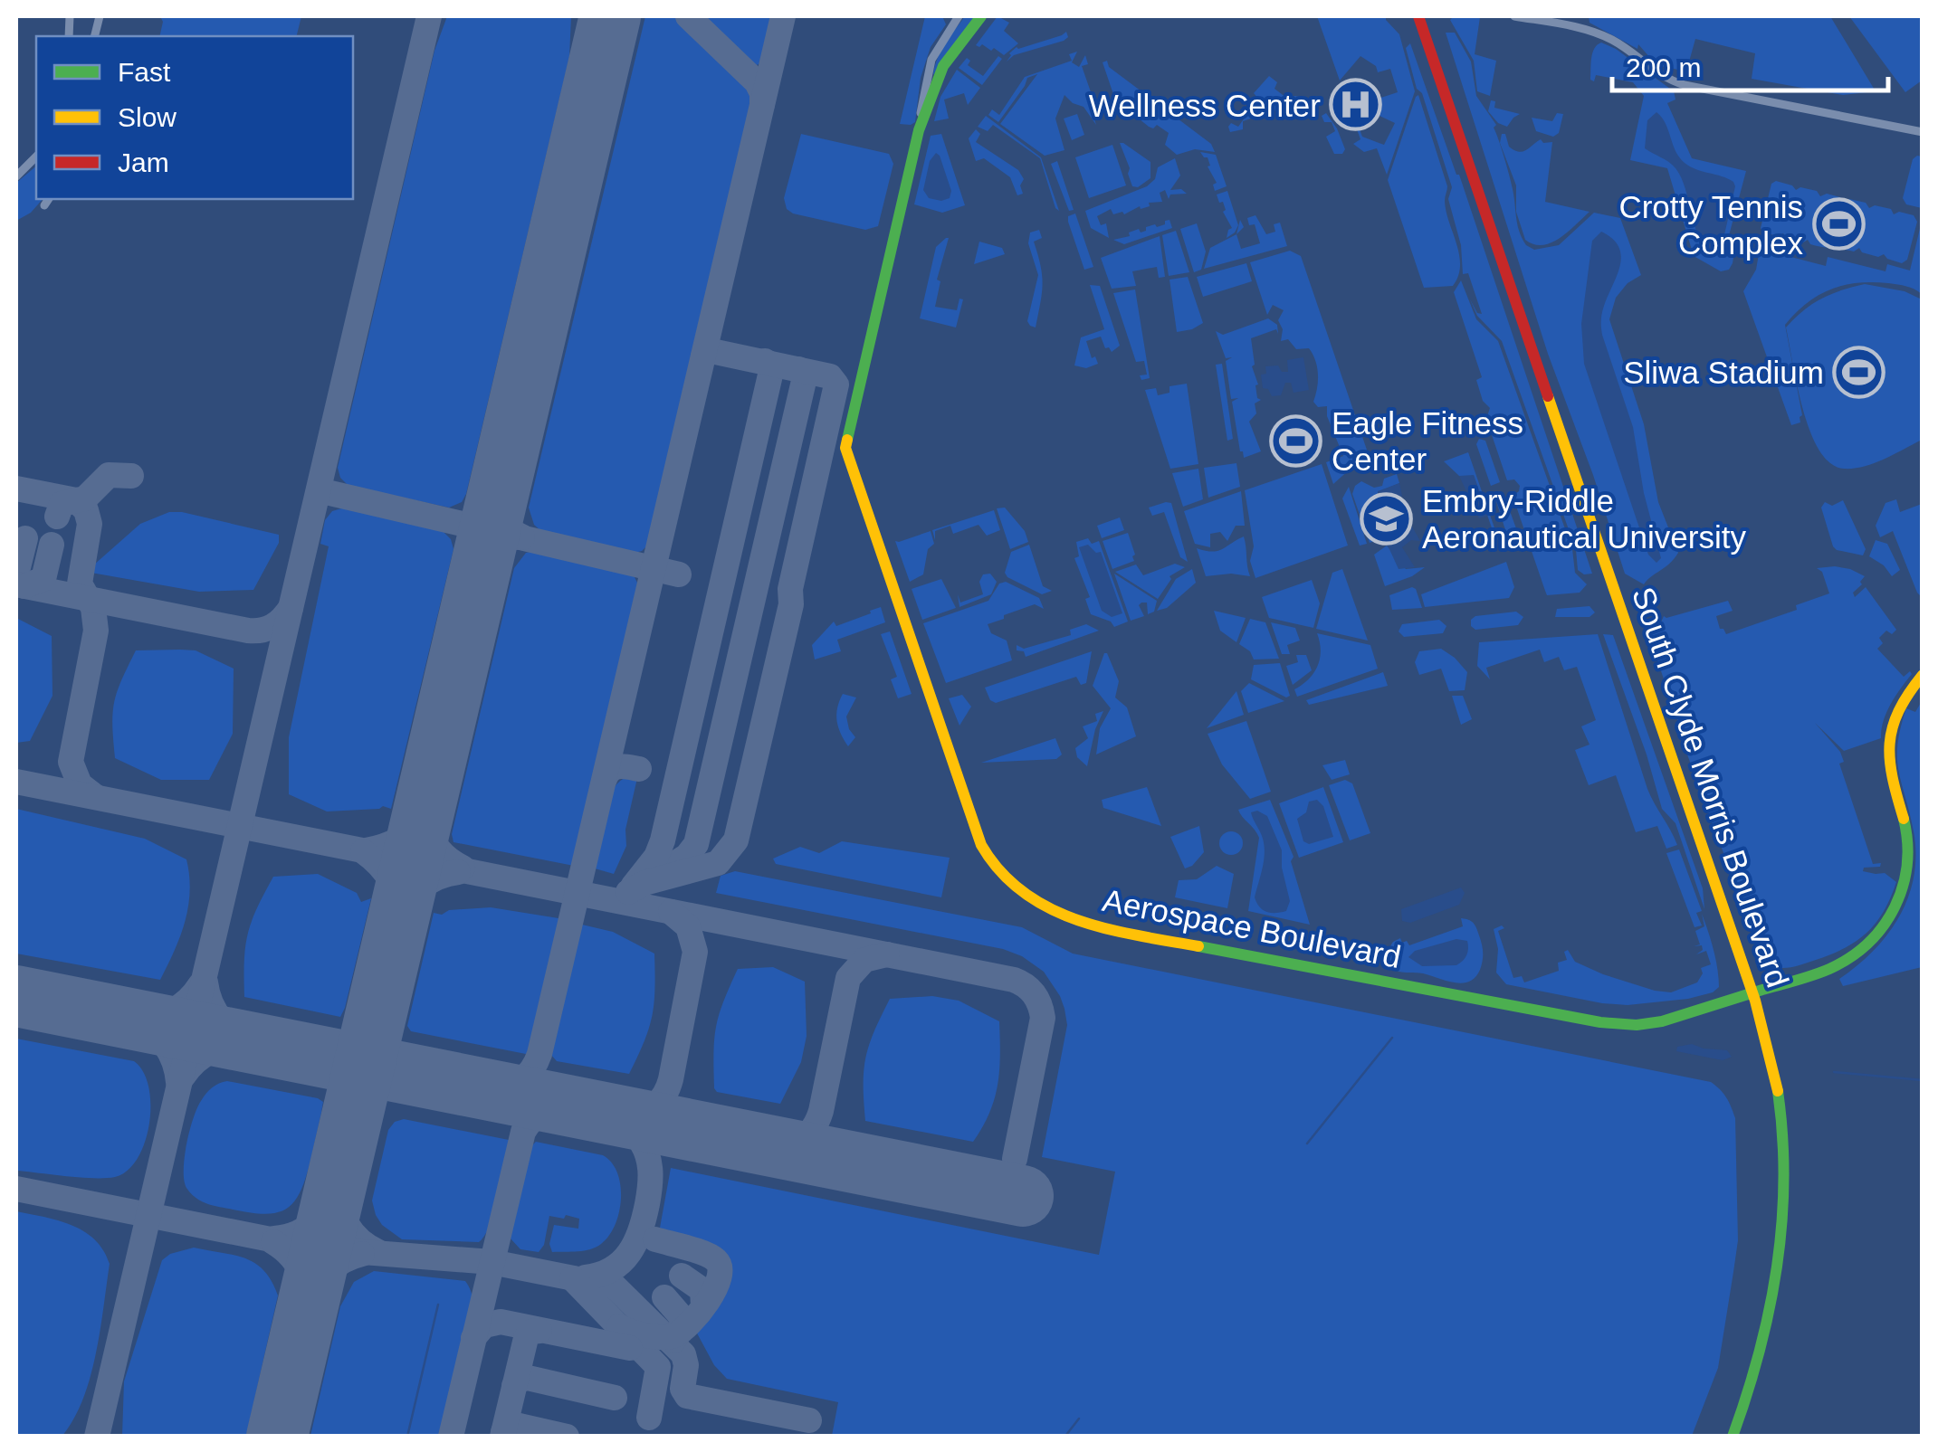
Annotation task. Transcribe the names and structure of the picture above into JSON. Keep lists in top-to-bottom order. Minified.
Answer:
{"streets":{"street":["South Clyde Morris Boulevard","Aerospace Boulevard"]},"crossings":[["South Clyde Morris Boulevard","Aerospace Boulevard"]],"places":{"hospital":["Wellness Center"],"sports":["Crotty Tennis Complex","Sliwa Stadium","Eagle Fitness Center"],"school or university":["Embry-Riddle Aeronautical University"]},"legend":["Fast","Slow","Jam"],"scale_bar":"200 m"}
